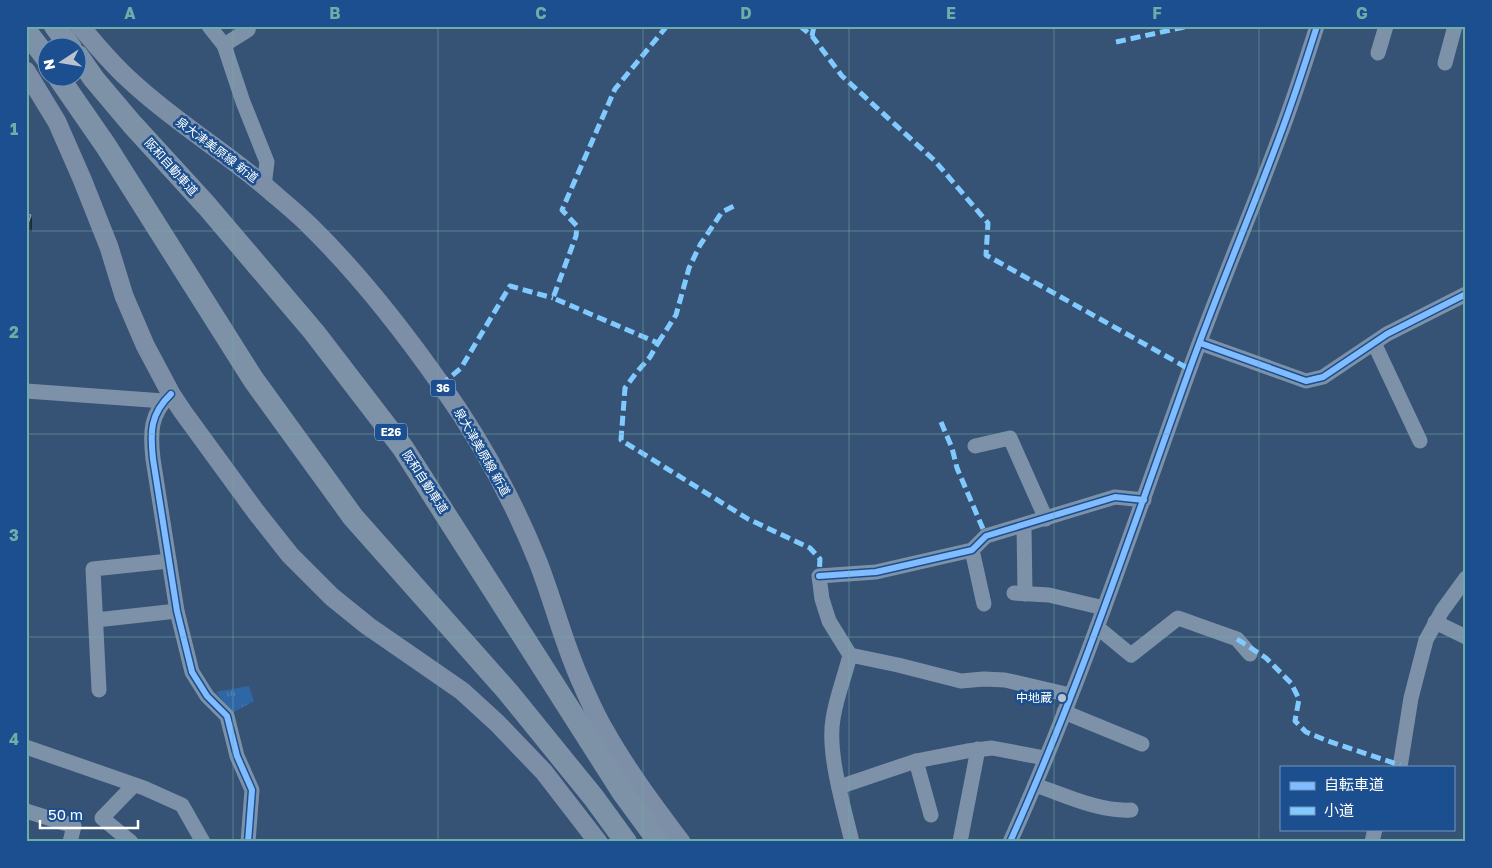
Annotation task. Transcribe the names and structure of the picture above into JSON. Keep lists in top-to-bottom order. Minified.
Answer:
{"streets":{"highway":["阪和自動車道","E26"],"main road":["泉大津美原線 新道","36"]},"places":["中地蔵"],"legend":["自転車道","小道"],"scale_bar":"50 m","north":"left","grid":{"columns":["A","B","C","D","E","F","G"],"rows":["1","2","3","4"]}}
